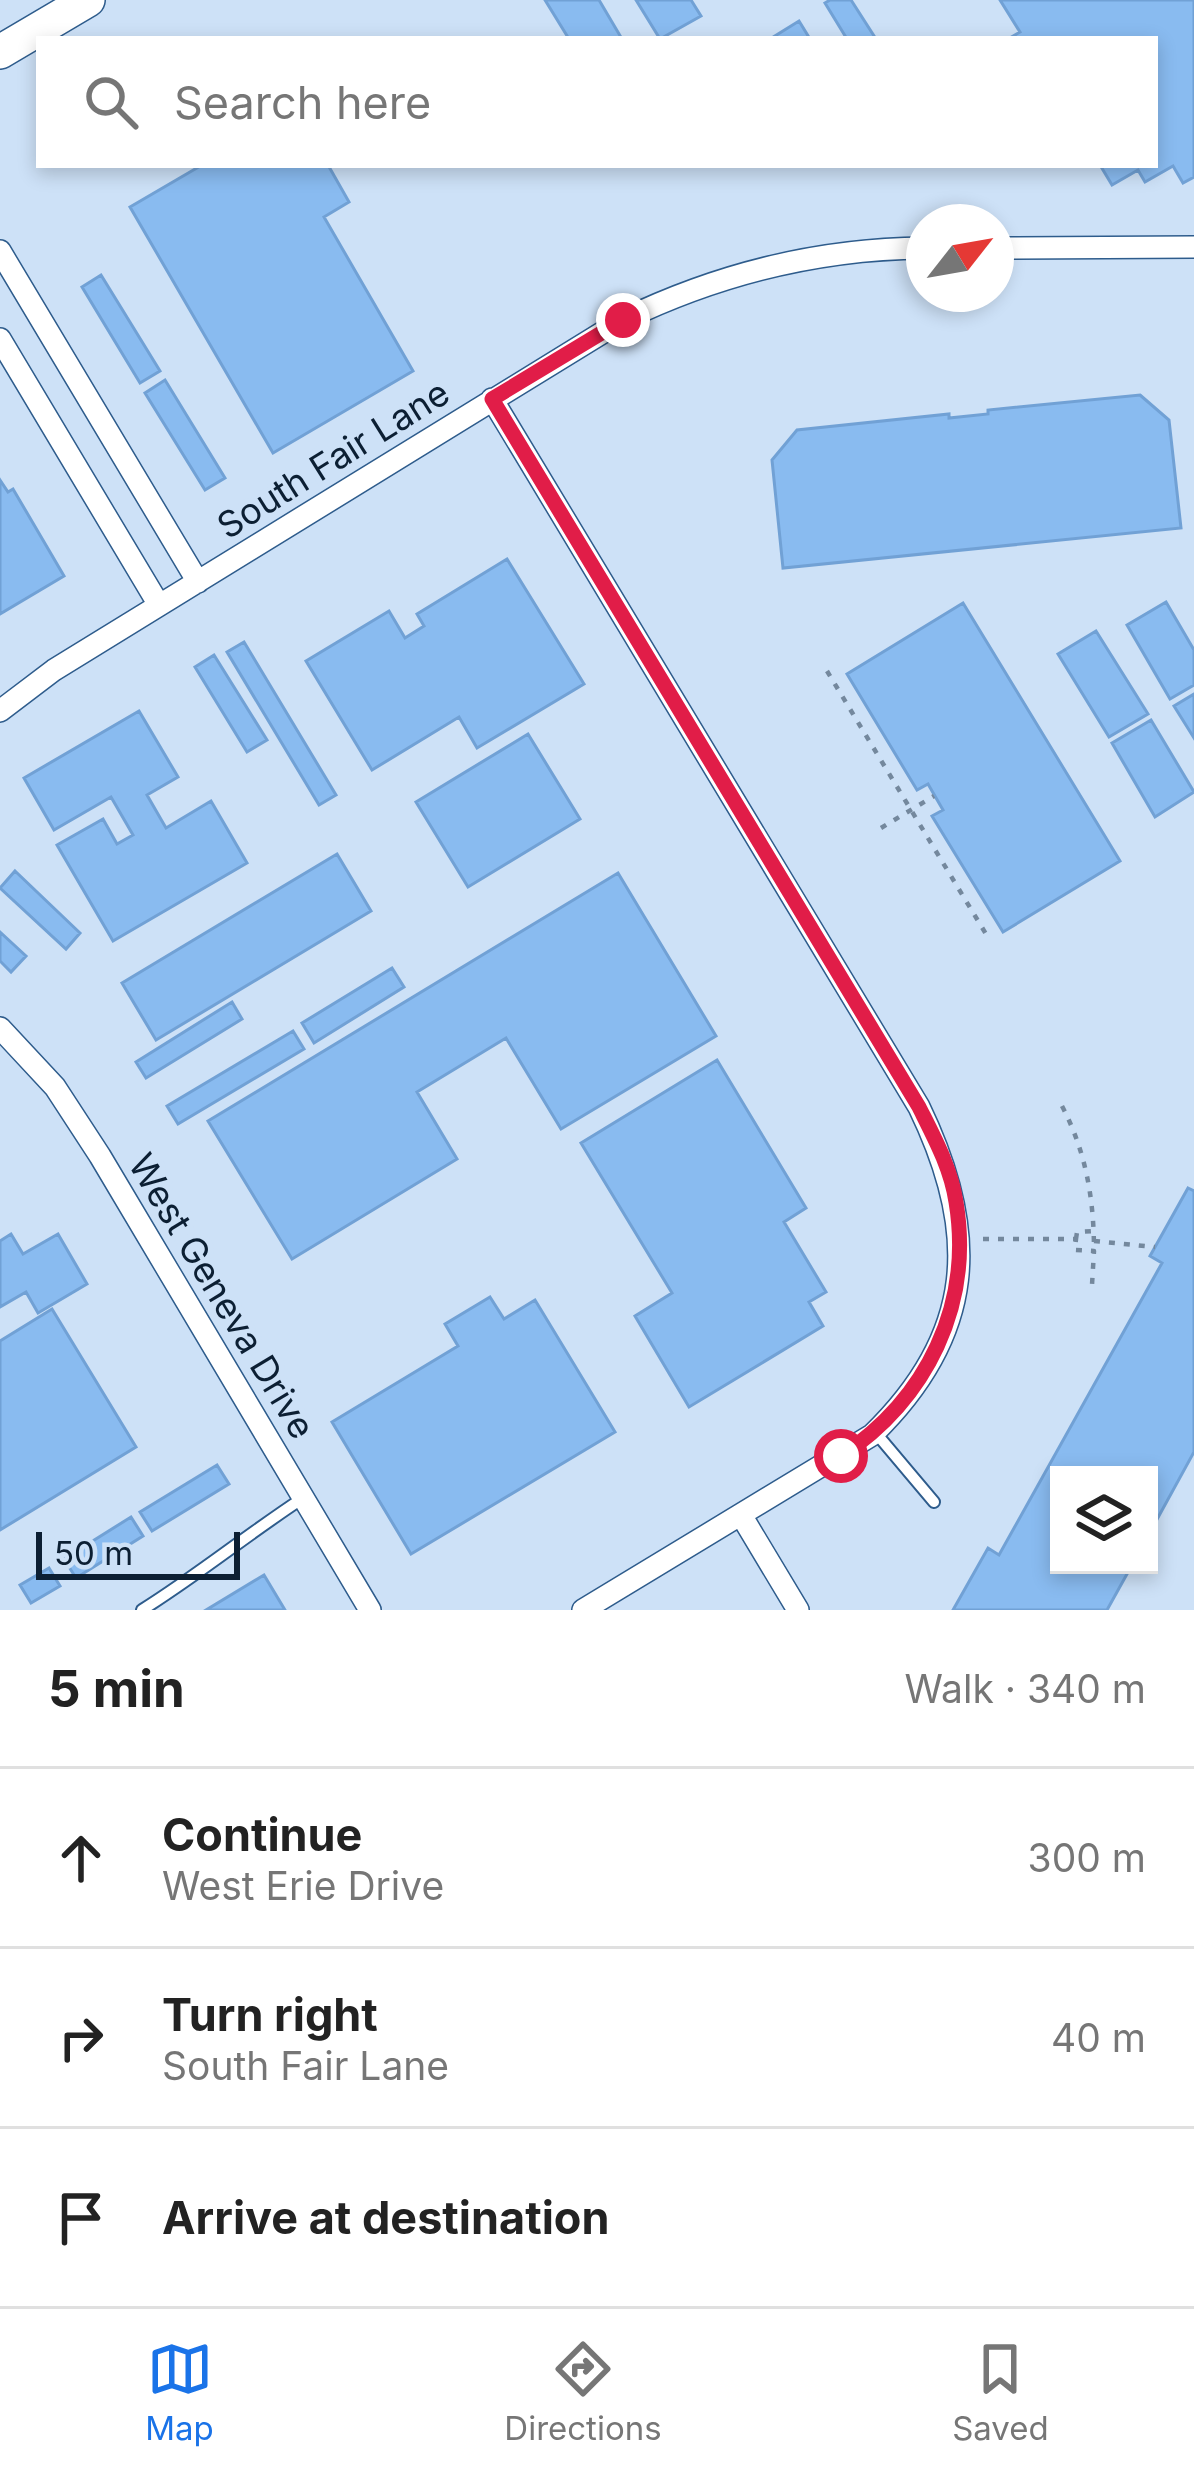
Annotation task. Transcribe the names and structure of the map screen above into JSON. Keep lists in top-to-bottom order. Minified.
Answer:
{"streets":{"street":["South Fair Lane","West Geneva Drive"]},"scale_bar":"50 m","north":"top right","page":{"search":"Search here","scale":"50 m","heading":["5 min","Walk · 340 m"],"list":[["Continue","West Erie Drive","300 m"],["Turn right","South Fair Lane","40 m"],"Arrive at destination"],"nav":["Map","Directions","Saved"]}}
